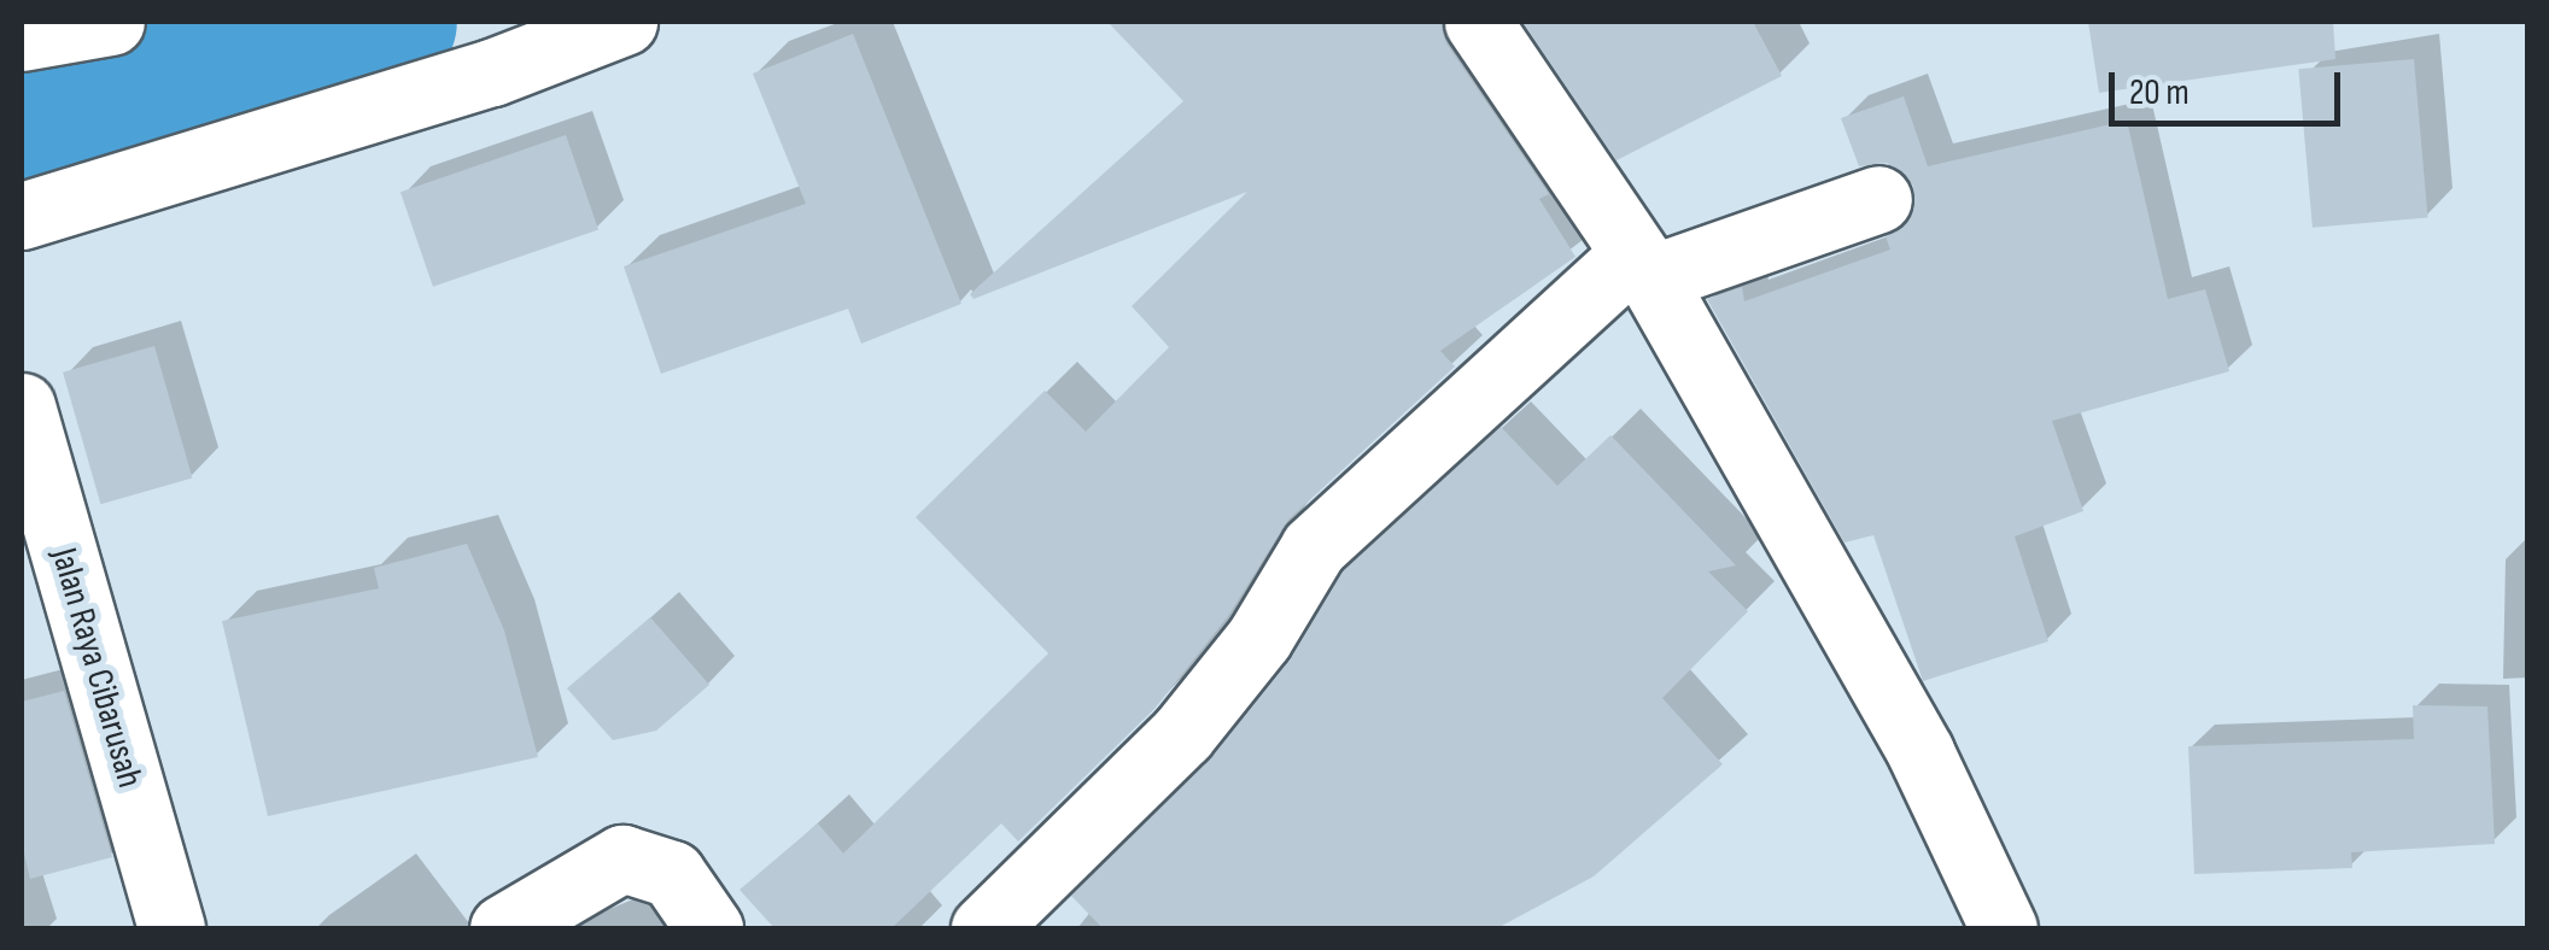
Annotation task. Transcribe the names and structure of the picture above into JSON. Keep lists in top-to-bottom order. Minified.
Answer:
{"streets":{"street":["Jalan Raya Cibarusah"]},"scale_bar":"20 m"}
